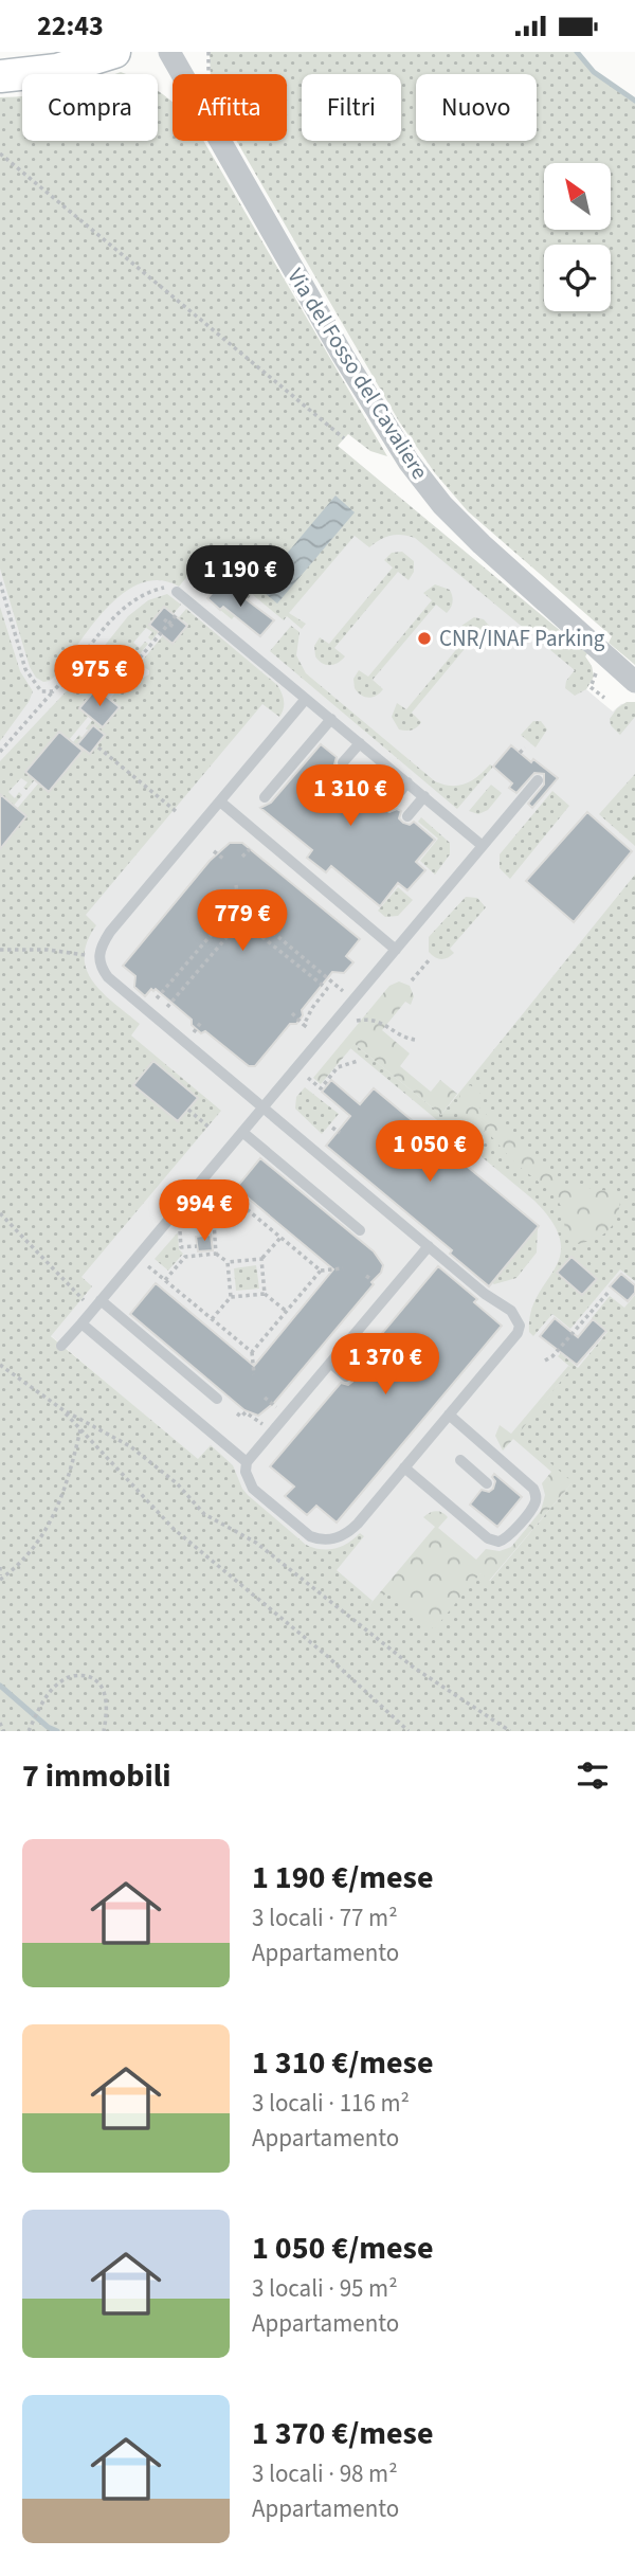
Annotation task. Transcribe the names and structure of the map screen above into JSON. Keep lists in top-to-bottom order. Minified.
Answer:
{"streets":{"street":["Via del Fosso del Cavaliere"]},"places":["CNR/INAF Parking"],"north":"top left","page":{"status":"22:43","chip":["Compra","Affitta","Filtri","Nuovo"],"price":["1 190 €","975 €","1 310 €","779 €","1 050 €","994 €","1 370 €"],"heading":"7 immobili","list":[{"name":"1 190 €/mese","note":"3 locali · 77 m² · Appartamento"},{"name":"1 310 €/mese","note":"3 locali · 116 m² · Appartamento"},{"name":"1 050 €/mese","note":"3 locali · 95 m² · Appartamento"},{"name":"1 370 €/mese","note":"3 locali · 98 m² · Appartamento"}]}}
